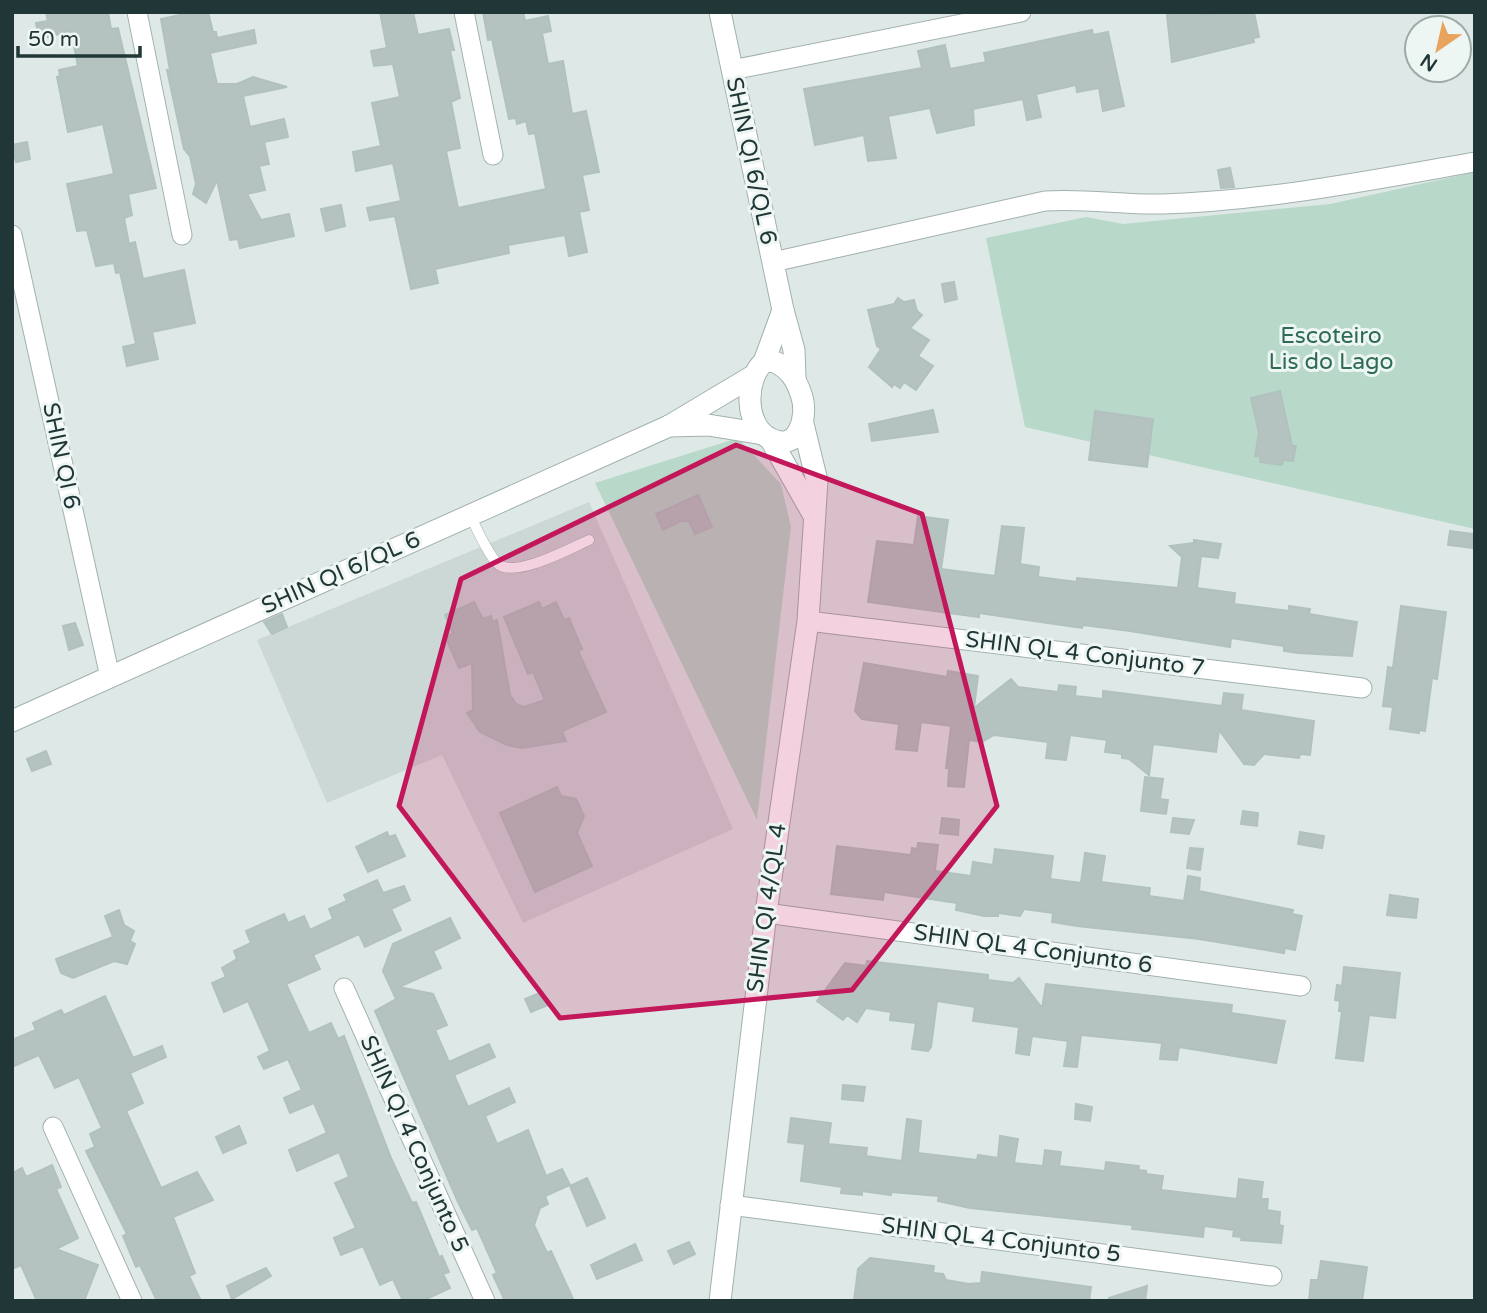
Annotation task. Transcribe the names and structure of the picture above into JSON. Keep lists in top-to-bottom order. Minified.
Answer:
{"streets":{"street":["SHIN QI 6/QL 6","SHIN QI 6","SHIN QL 4 Conjunto 7","SHIN QI 4/QL 4","SHIN QL 4 Conjunto 6","SHIN QI 4 Conjunto 5","SHIN QL 4 Conjunto 5"]},"crossings":[["SHIN QI 6/QL 6","SHIN QI 6"],["SHIN QI 6/QL 6","SHIN QI 4/QL 4"],["SHIN QL 4 Conjunto 7","SHIN QI 4/QL 4"],["SHIN QI 4/QL 4","SHIN QL 4 Conjunto 6"],["SHIN QI 4/QL 4","SHIN QL 4 Conjunto 5"]],"parks":["Escoteiro Lis do Lago"],"scale_bar":"50 m","north":"bottom left"}
